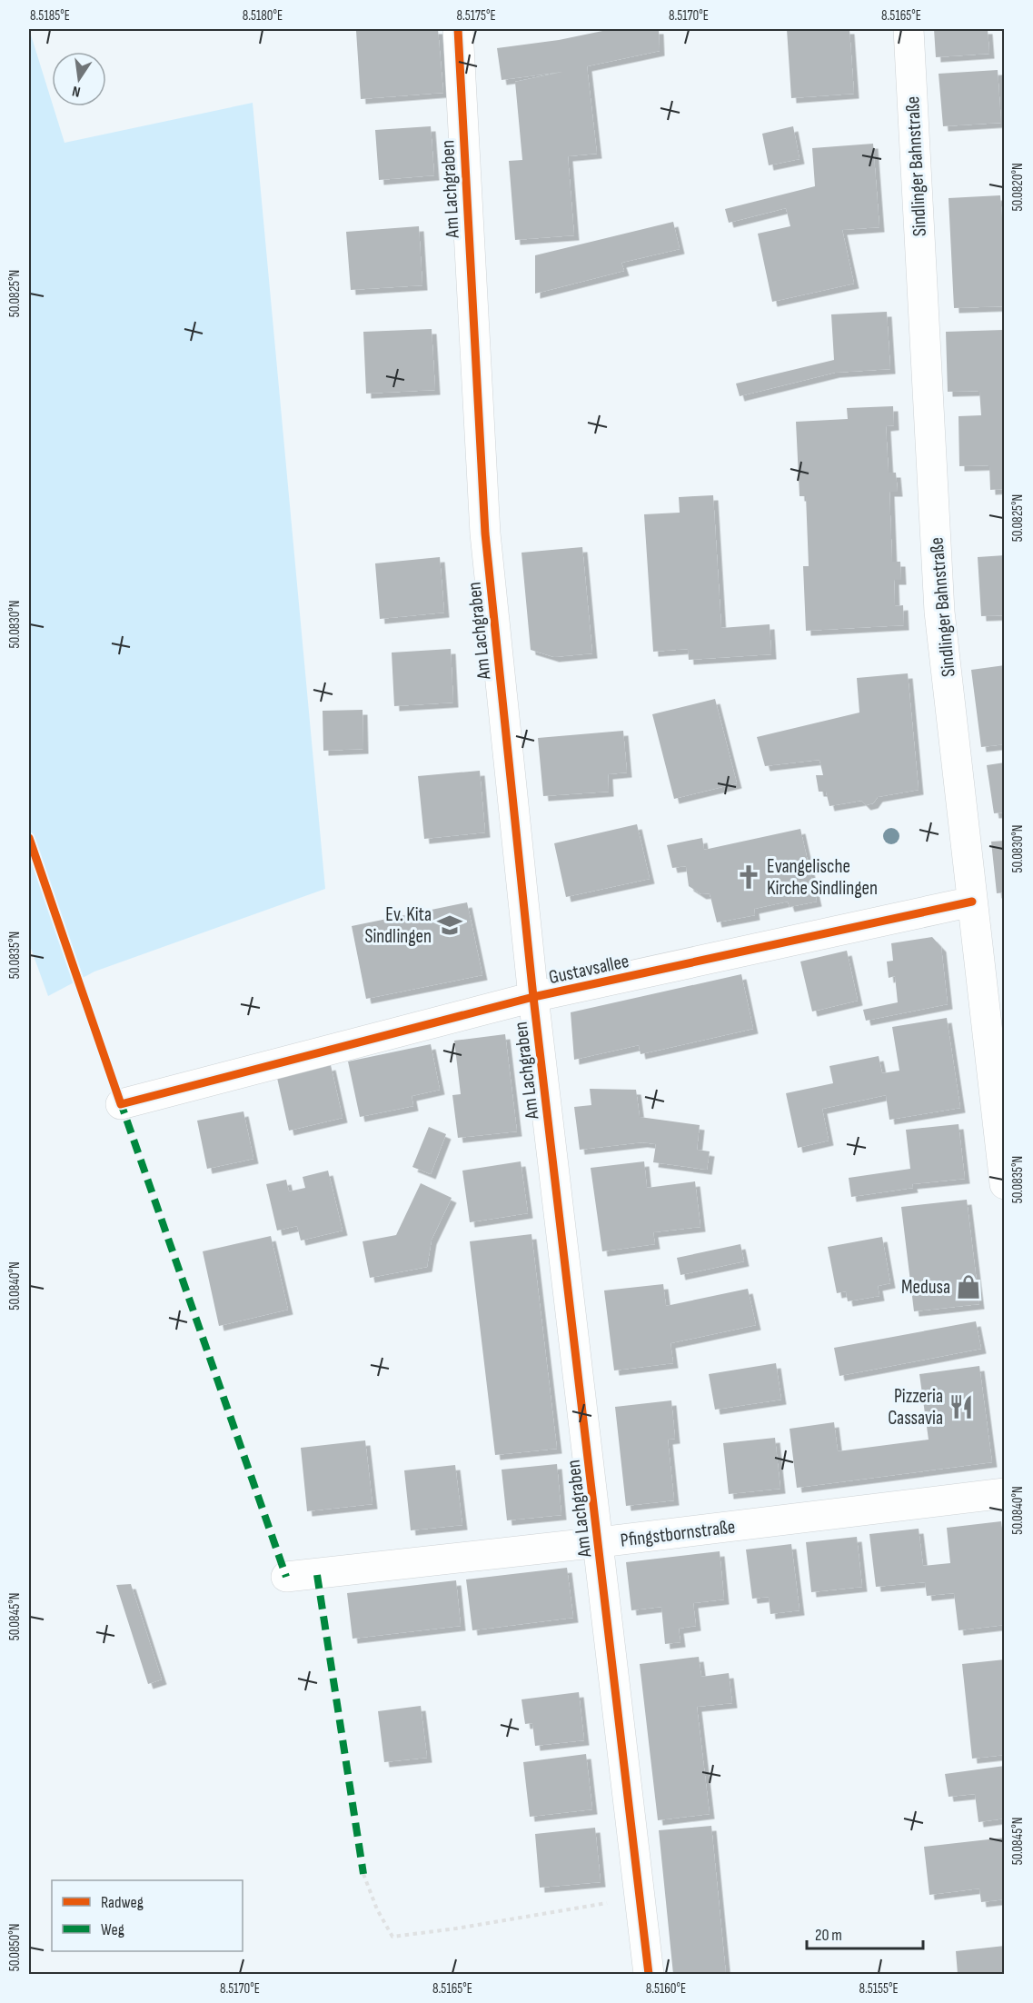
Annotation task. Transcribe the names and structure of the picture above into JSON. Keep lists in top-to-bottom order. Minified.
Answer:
{"streets":{"street":["Sindlinger Bahnstraße","Am Lachgraben","Gustavsallee","Pfingstbornstraße"]},"crossings":[["Sindlinger Bahnstraße","Gustavsallee"],["Am Lachgraben","Gustavsallee"],["Am Lachgraben","Pfingstbornstraße"]],"places":{"church":["Evangelische Kirche Sindlingen"],"school or university":["Ev. Kita Sindlingen"],"shop":["Medusa"],"restaurant":["Pizzeria Cassavia"]},"legend":["Radweg","Weg"],"scale_bar":"20 m","north":"bottom","coordinates":["8.5185°E","8.5180°E","8.5175°E","8.5170°E","8.5165°E","50.0820°N","50.0825°N","50.0830°N","50.0835°N","50.0840°N","50.0845°N","50.0850°N","8.5160°E","8.5155°E"]}
